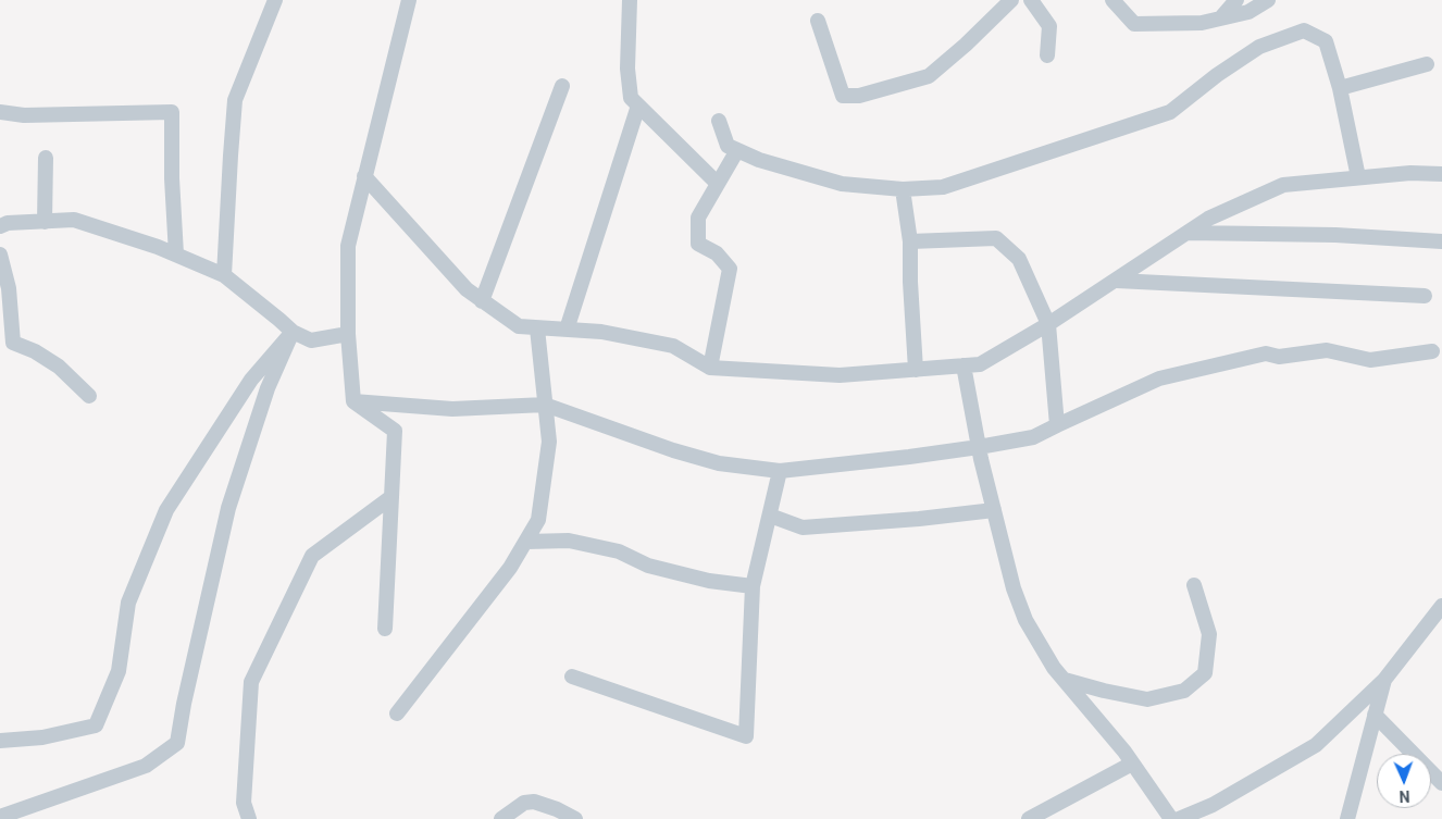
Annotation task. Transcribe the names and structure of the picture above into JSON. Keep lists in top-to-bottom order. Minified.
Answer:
{"north":"bottom"}
